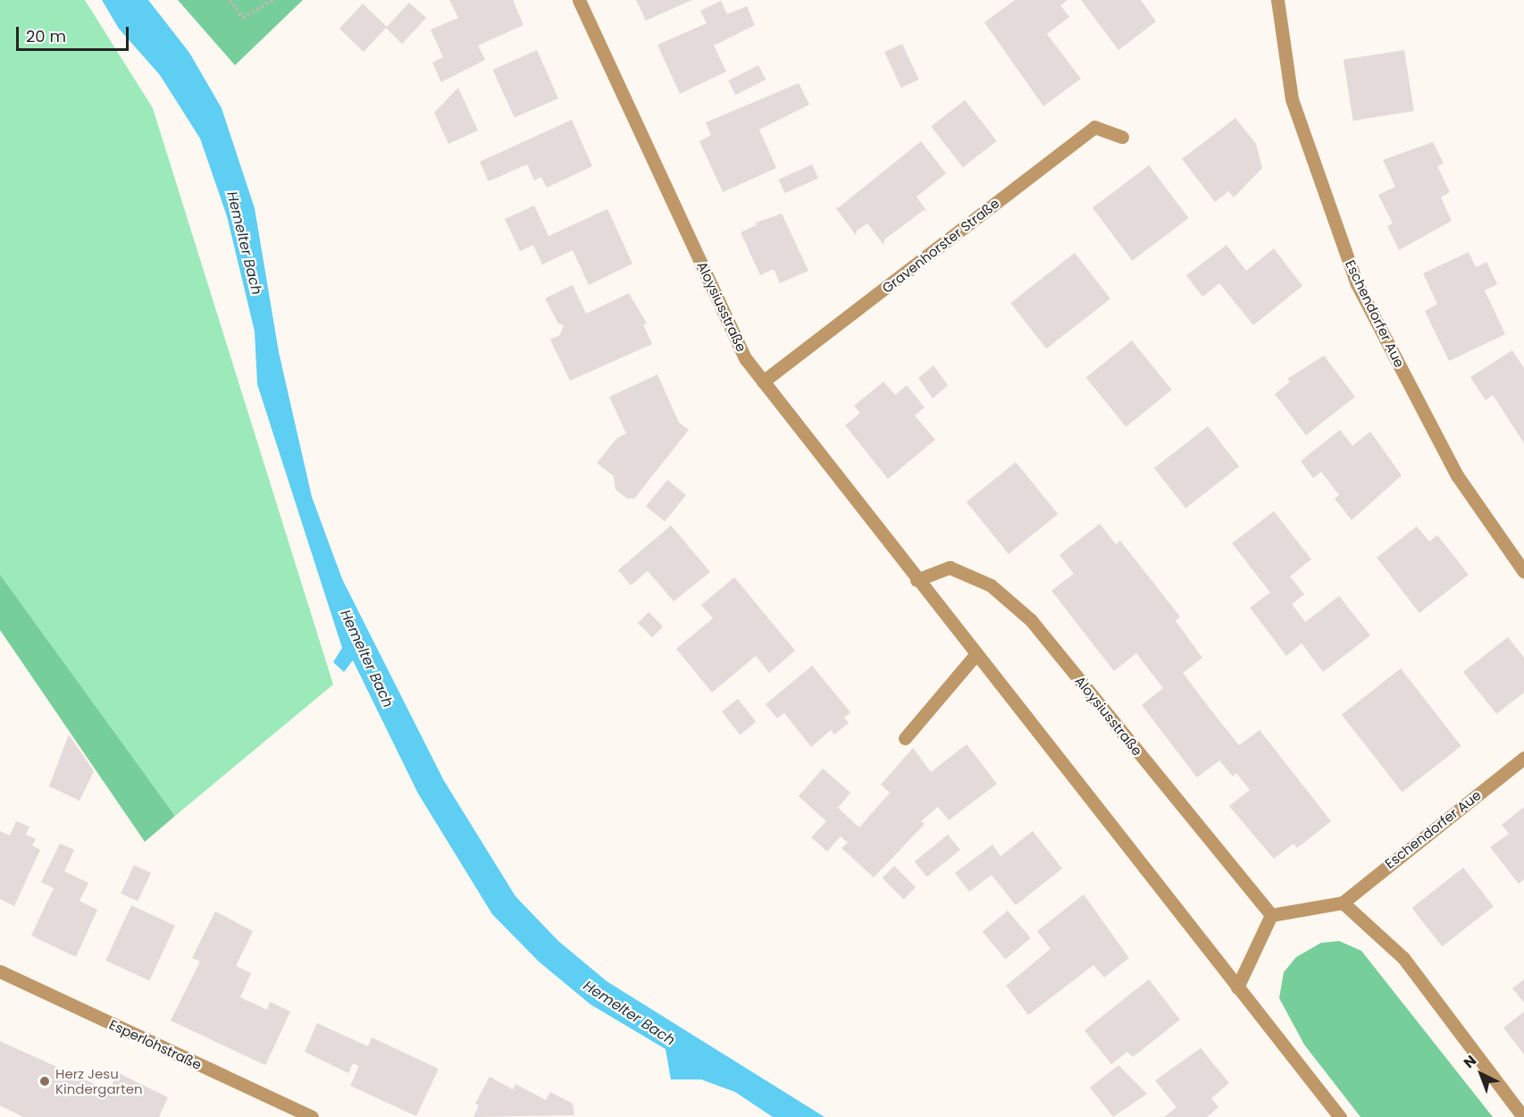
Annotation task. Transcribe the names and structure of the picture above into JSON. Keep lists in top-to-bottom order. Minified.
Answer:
{"streets":{"street":["Gravenhorster Straße","Aloysiusstraße","Eschendorfer Aue","Esperlohstraße"]},"crossings":[["Gravenhorster Straße","Aloysiusstraße"]],"water":["Hemelter Bach"],"places":["Herz Jesu Kindergarten"],"scale_bar":"20 m","north":"top left"}
